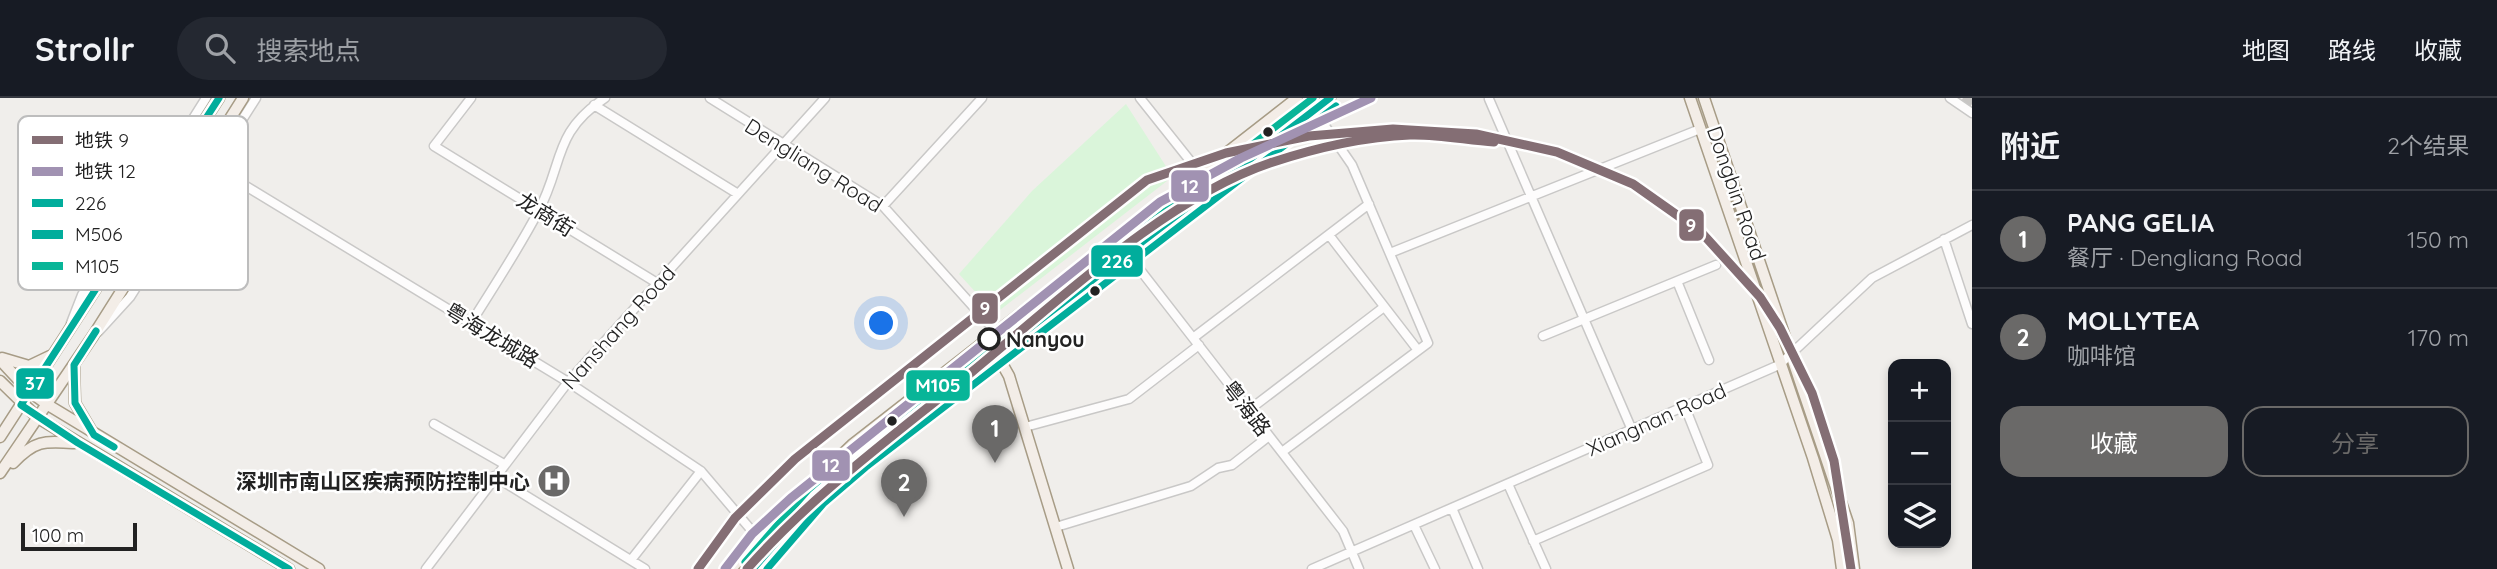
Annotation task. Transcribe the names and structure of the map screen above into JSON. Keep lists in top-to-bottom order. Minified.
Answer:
{"streets":{"main road":["Dongbin Road"],"street":["Dengliang Road","龙商街","Nanshang Road","粤海龙城路","粤海路","Xiangnan Road"]},"crossings":[["Dengliang Road","Nanshang Road"],["Dongbin Road","Xiangnan Road"],["龙商街","Nanshang Road"],["Nanshang Road","粤海龙城路"],["粤海路","Xiangnan Road"]],"places":{"other":["Nanyou"],"hospital":["深圳市南山区疾病预防控制中心"]},"lines":["metro line 12","transit line 226","transit line M105","transit line 37","transit line M506","metro line 9"],"legend":["地铁 9","地铁 12","226","M506","M105"],"scale_bar":"100 m","page":{"header":"Strollr","search":"搜索地点","nav":["地图","路线","收藏"],"heading":["附近","2个结果"],"list":[{"mark":"1","name":"PANG GELIA","note":"餐厅 · Dengliang Road","value":"150 m"},{"mark":"2","name":"MOLLYTEA","note":"咖啡馆","value":"170 m"}],"map_buttons":["+","−"],"buttons":["收藏","分享"],"pins":["1","2"],"scale":"100 m"}}
